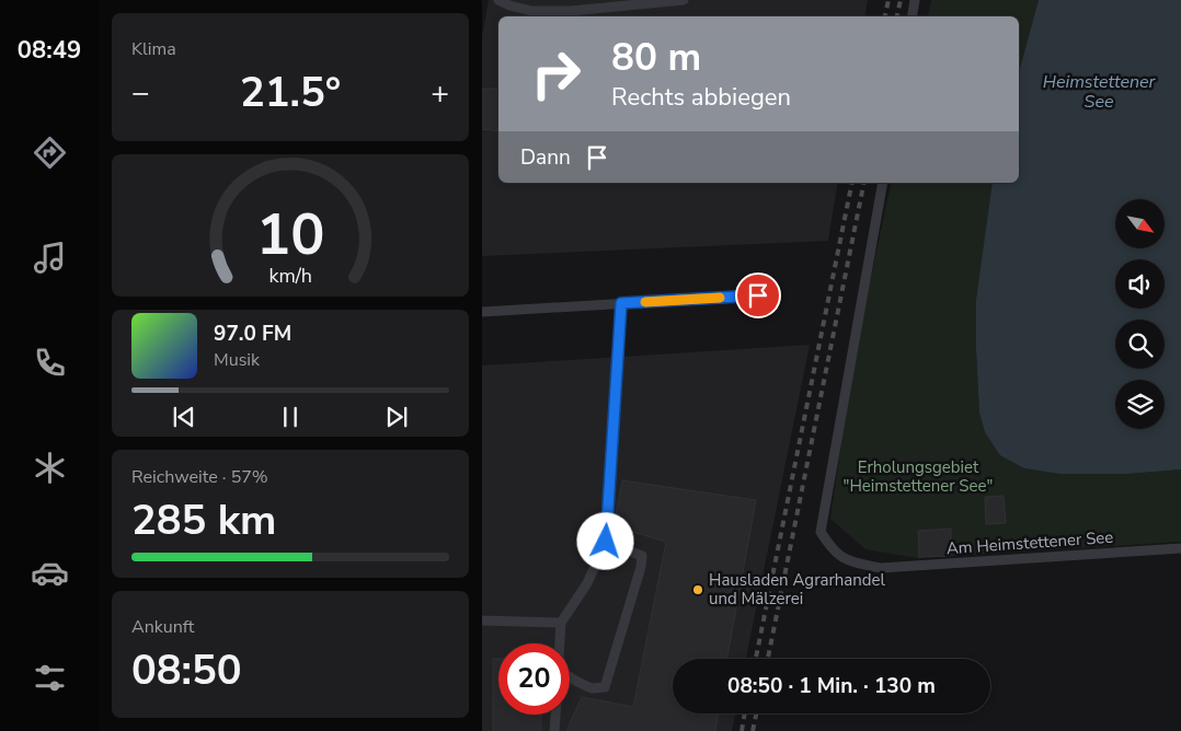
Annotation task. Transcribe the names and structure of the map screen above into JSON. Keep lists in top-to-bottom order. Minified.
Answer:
{"streets":{"lane":["Am Heimstettener See"]},"water":["Heimstettener See"],"parks":["Erholungsgebiet \"Heimstettener See\""],"places":["Hausladen Agrarhandel und Mälzerei"],"north":"bottom right","page":{"tabs":"08:49","tile":["Klima",["Reichweite · 57%","285 km"],["Ankunft","08:50"]],"turn":["80 m","Rechts abbiegen"],"heat":["−","21.5°","+"],"then":"Dann","song":["97.0 FM","Musik"],"limit":"20","trip":"08:50 · 1 Min. · 130 m","gauge":["10","km/h"]}}
